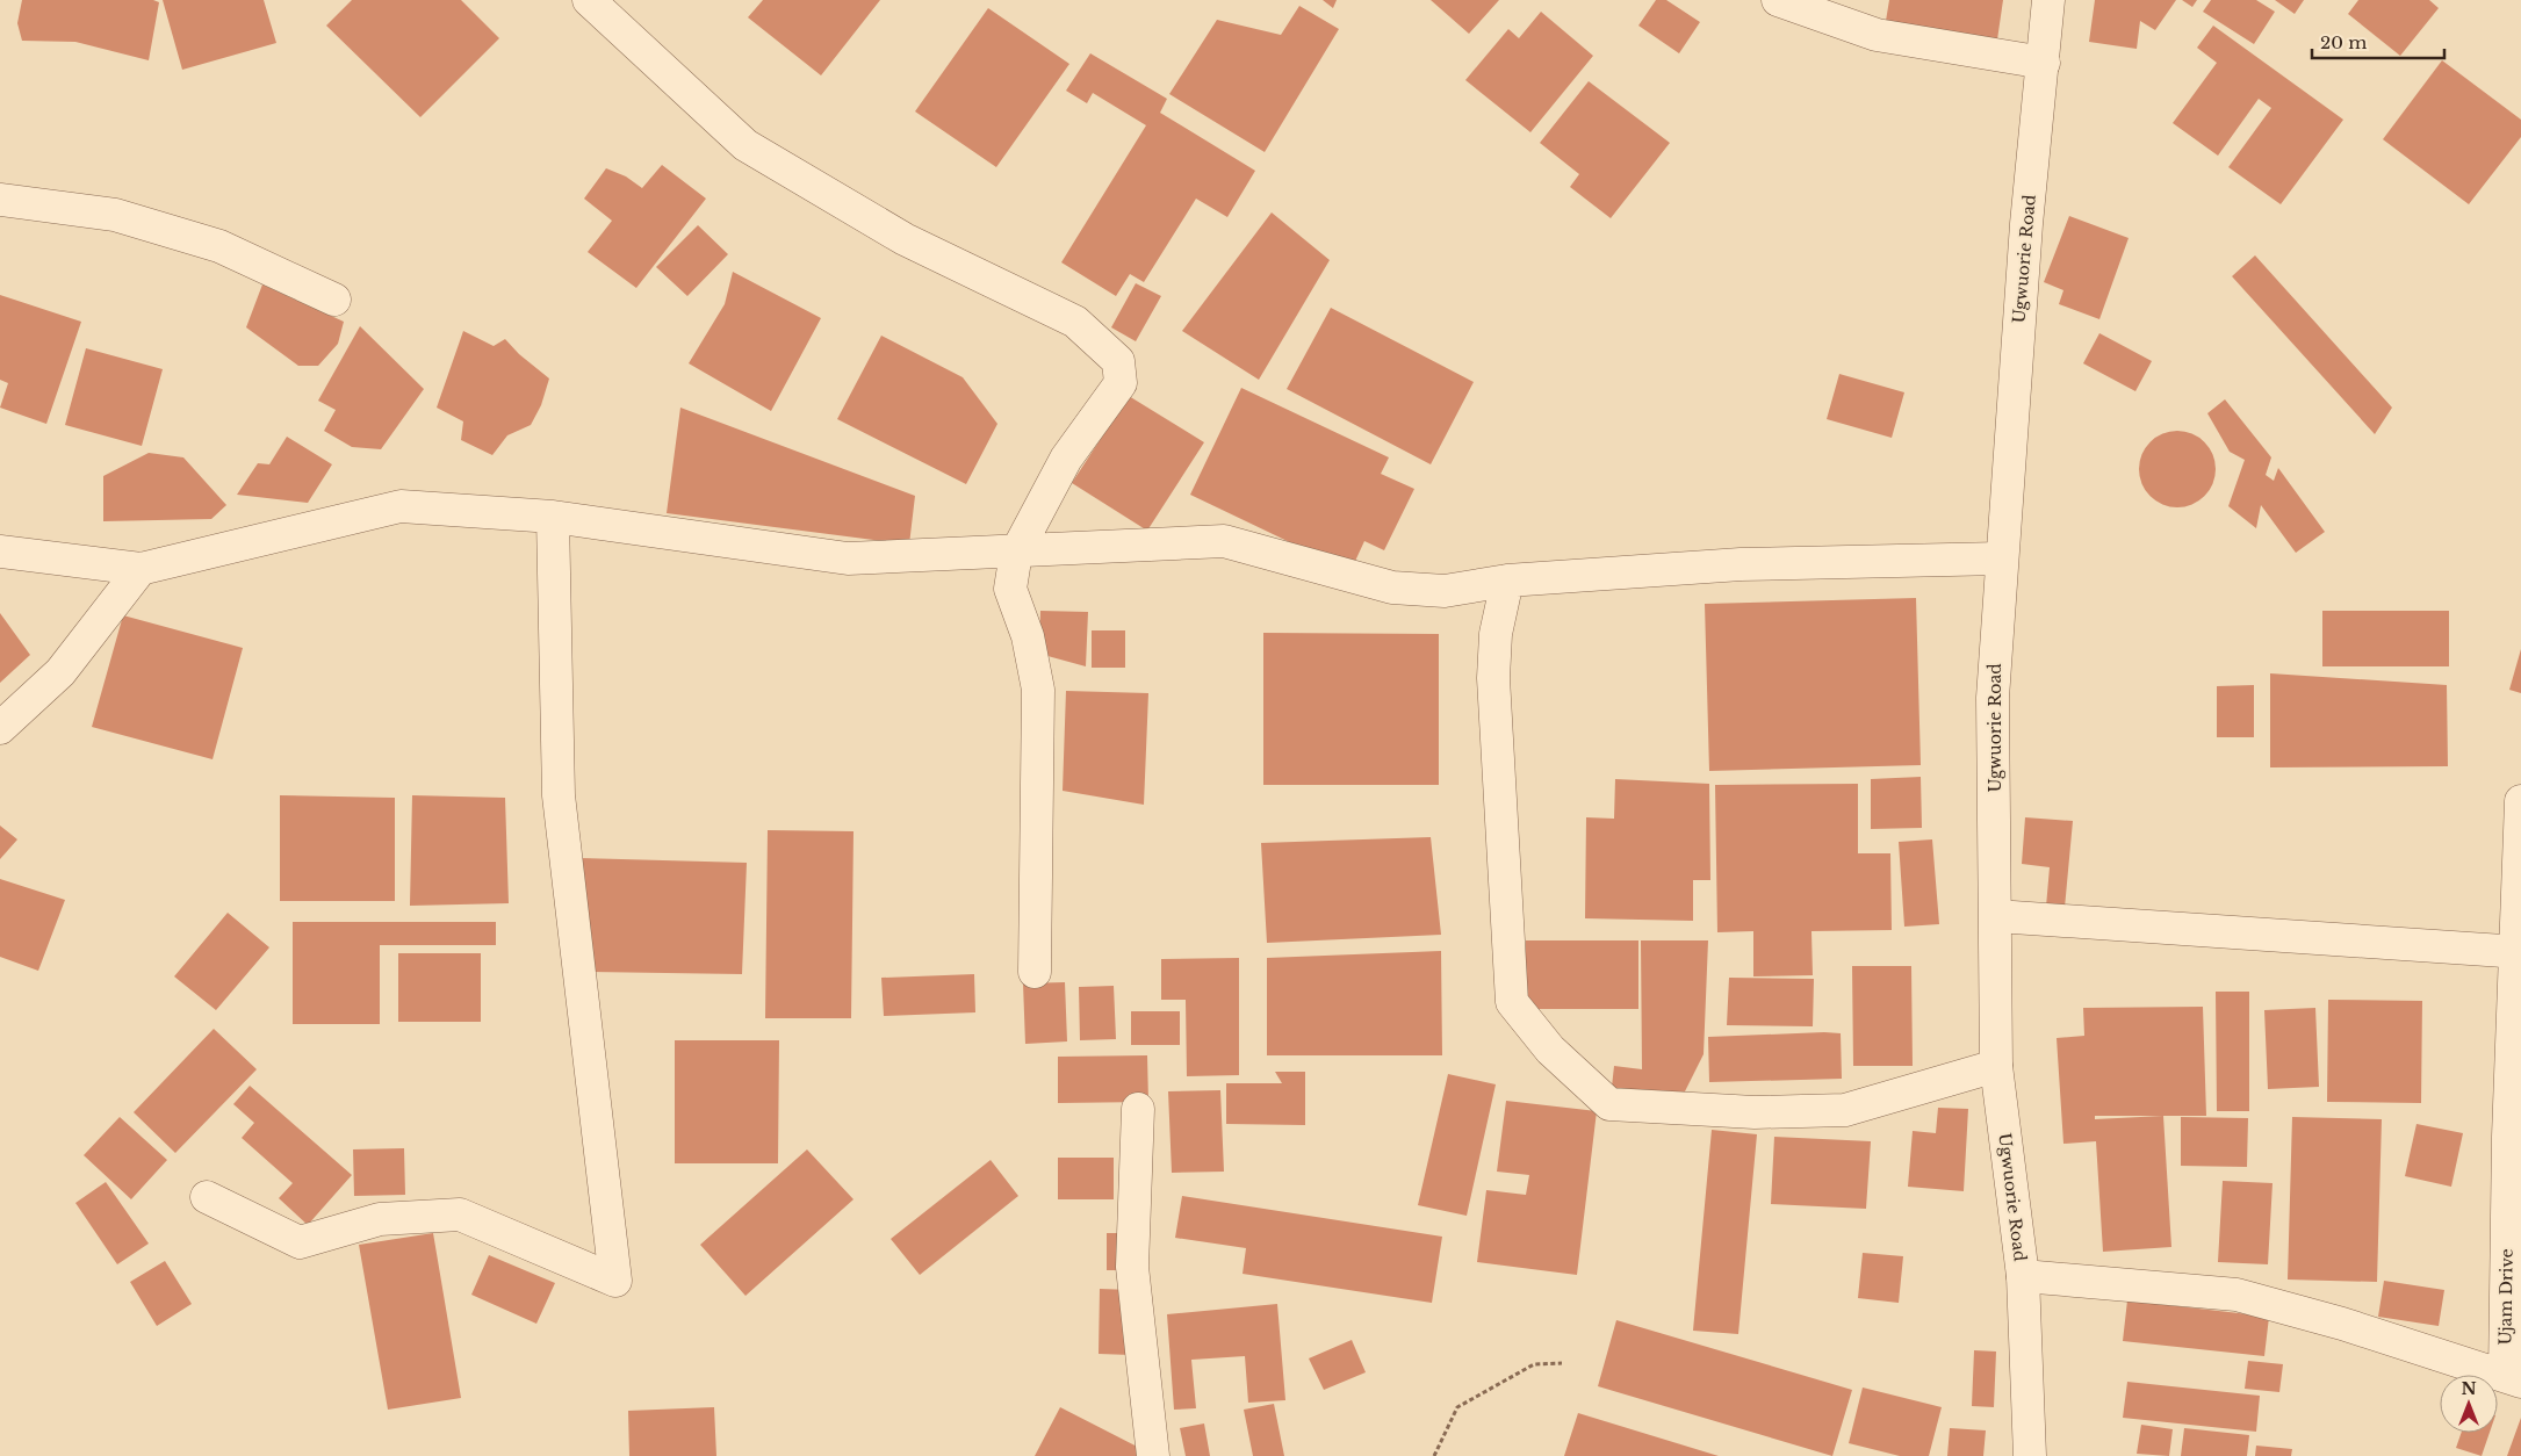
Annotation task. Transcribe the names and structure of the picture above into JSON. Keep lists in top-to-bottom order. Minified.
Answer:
{"streets":{"street":["Ugwuorie Road","Ujam Drive"]},"scale_bar":"20 m","north":"top"}
